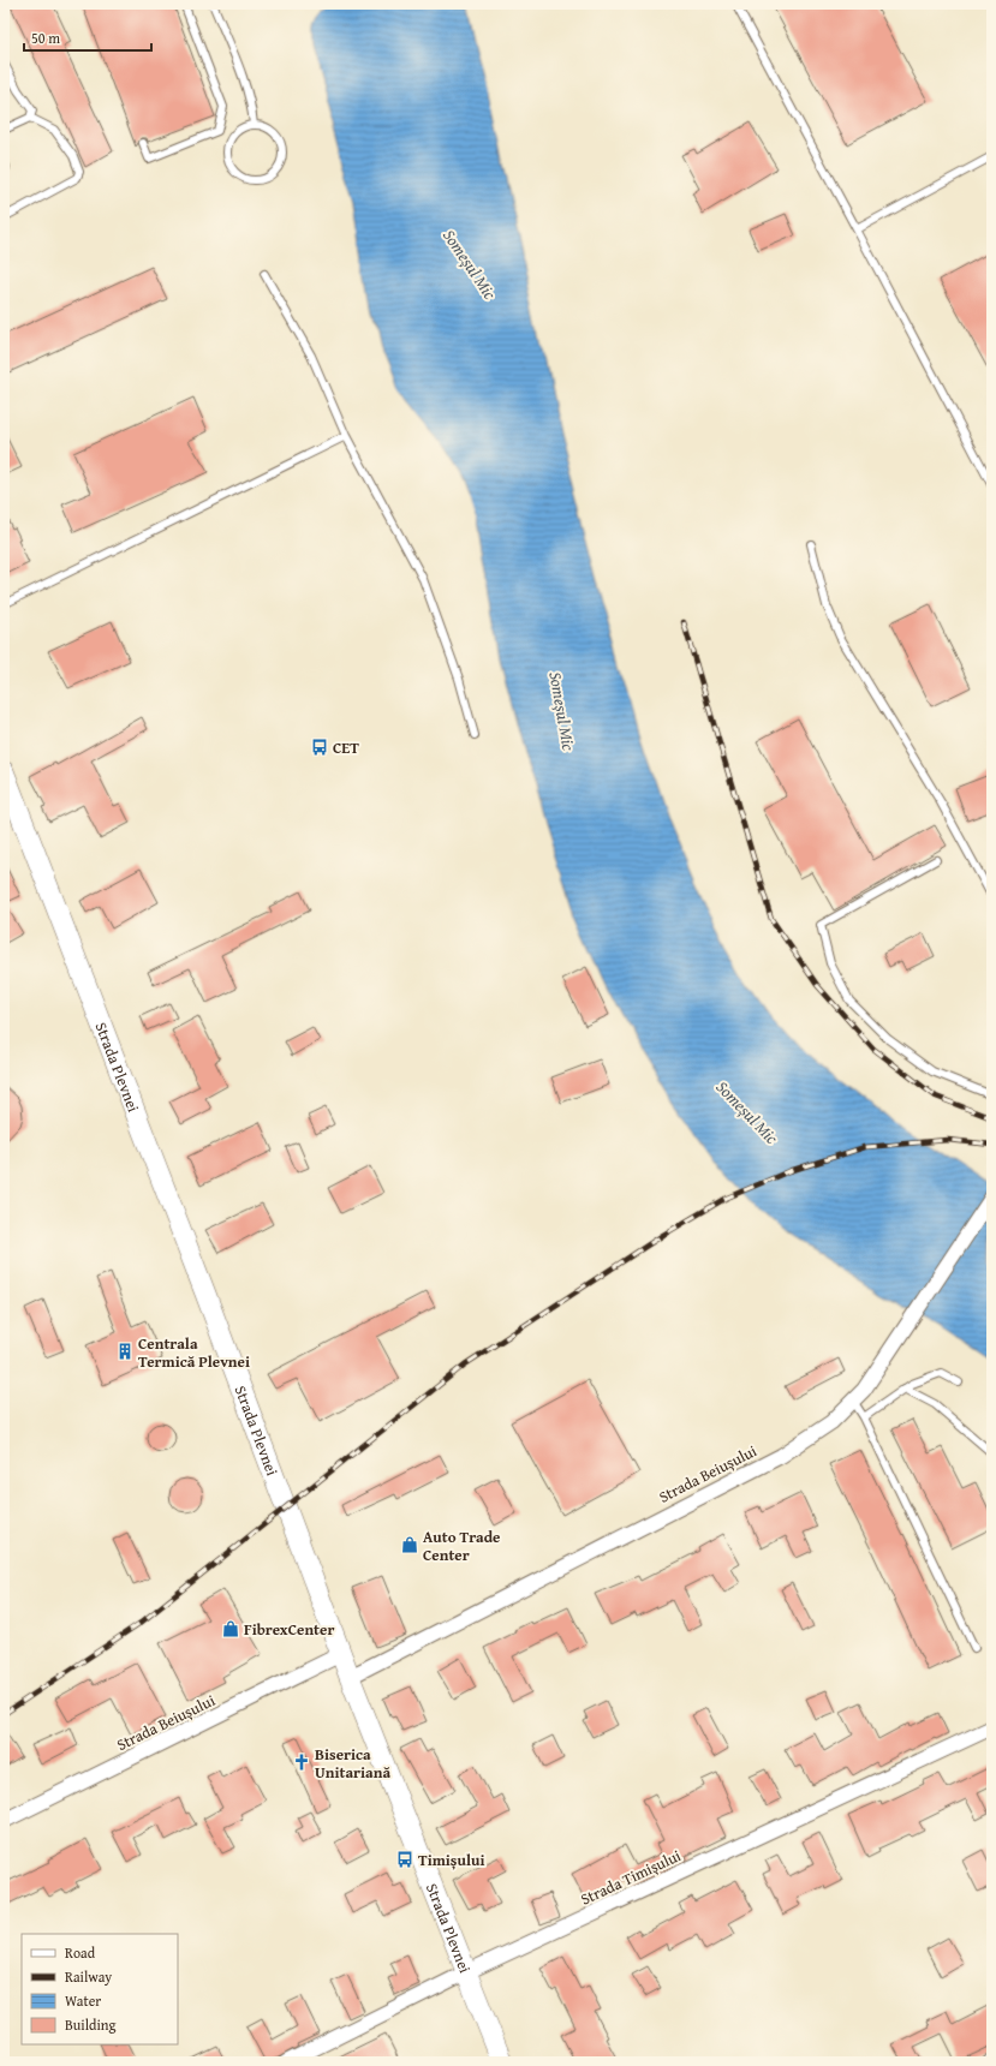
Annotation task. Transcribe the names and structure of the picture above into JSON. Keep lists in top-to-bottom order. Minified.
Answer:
{"streets":{"main road":["Strada Plevnei"],"street":["Strada Beiușului","Strada Timișului"]},"crossings":[["Strada Plevnei","Strada Beiușului"],["Strada Plevnei","Strada Timișului"]],"water":["Someșul Mic"],"places":{"bus stop":["CET","Timișului"],"building":["Centrala Termică Plevnei"],"shop":["Auto Trade Center","FibrexCenter"],"church":["Biserica Unitariană"]},"legend":["Road","Railway","Water","Building"],"scale_bar":"50 m"}
